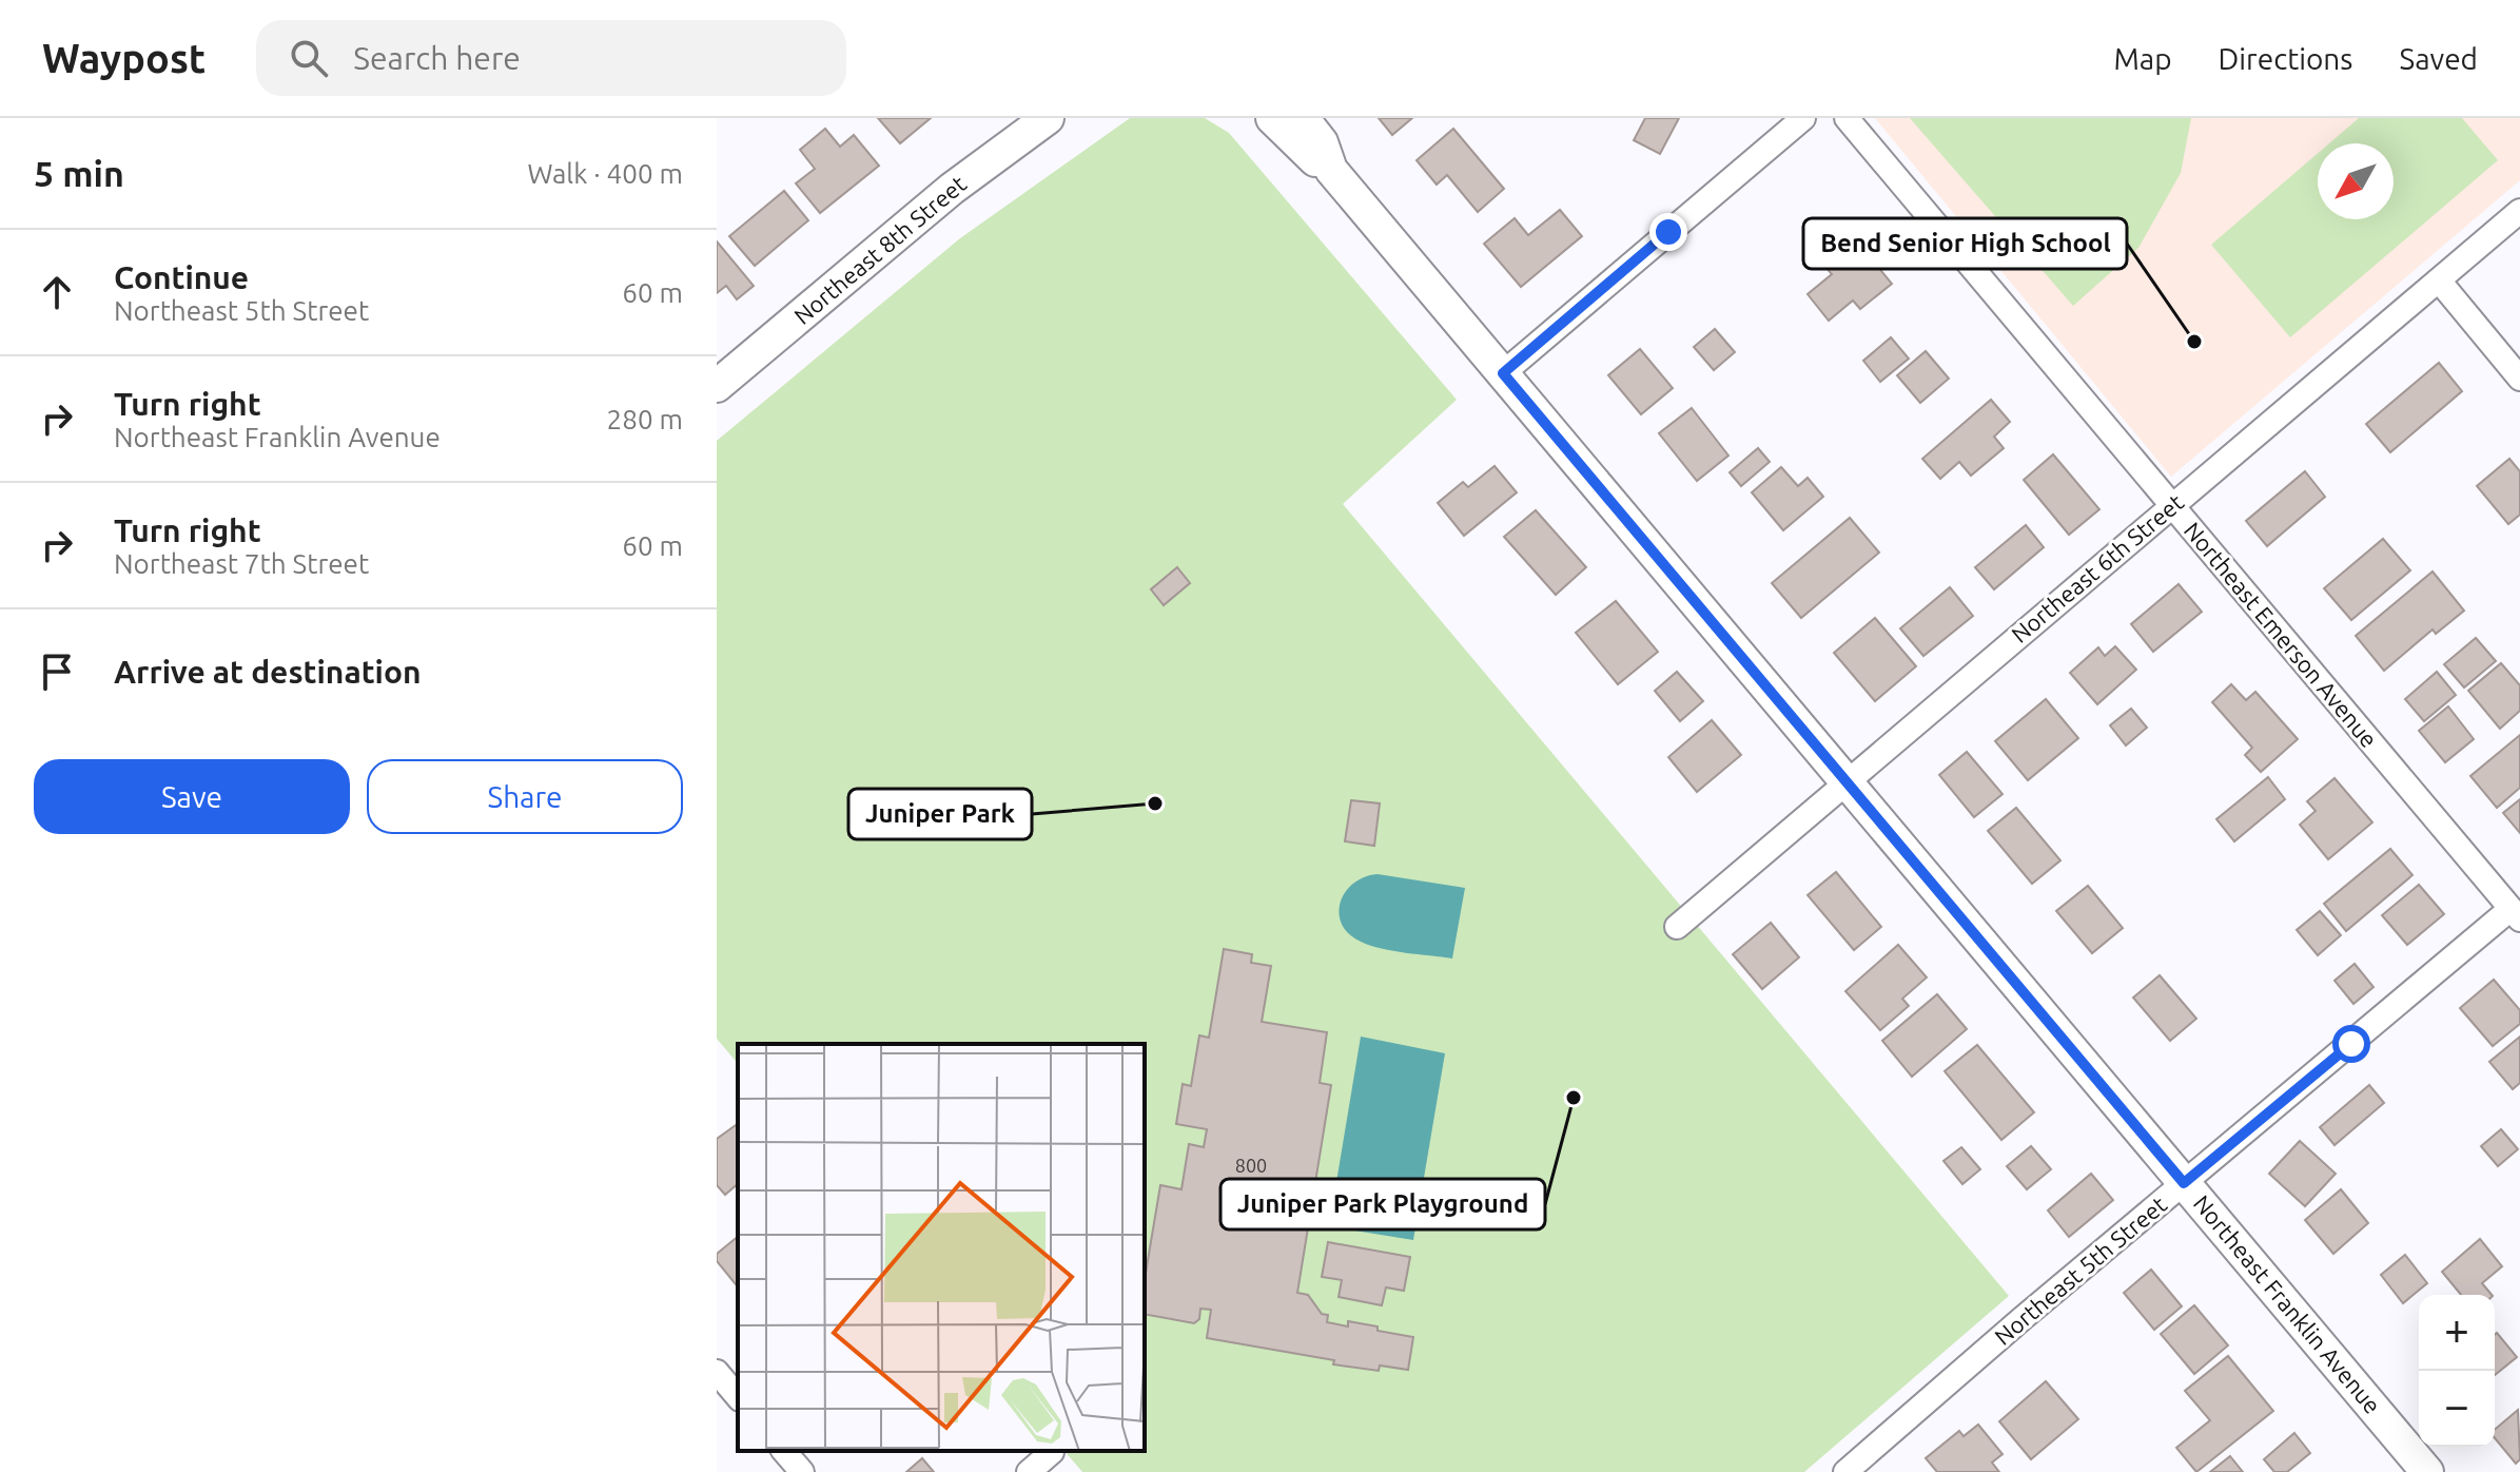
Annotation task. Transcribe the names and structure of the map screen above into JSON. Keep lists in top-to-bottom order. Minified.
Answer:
{"streets":{"street":["Northeast 8th Street","Northeast 6th Street","Northeast Emerson Avenue","Northeast 5th Street","Northeast Franklin Avenue"]},"crossings":[["Northeast 6th Street","Northeast Emerson Avenue"],["Northeast 6th Street","Northeast Franklin Avenue"],["Northeast Emerson Avenue","Northeast 5th Street"],["Northeast 5th Street","Northeast Franklin Avenue"]],"places":["Bend Senior High School","Juniper Park","Juniper Park Playground"],"house_numbers":["800"],"north":"bottom left","page":{"header":"Waypost","search":"Search here","nav":["Map","Directions","Saved"],"heading":["5 min","Walk · 400 m"],"list":[["Continue","Northeast 5th Street","60 m"],["Turn right","Northeast Franklin Avenue","280 m"],["Turn right","Northeast 7th Street","60 m"],"Arrive at destination"],"buttons":["Save","Share"],"map_buttons":["+","−"]}}
